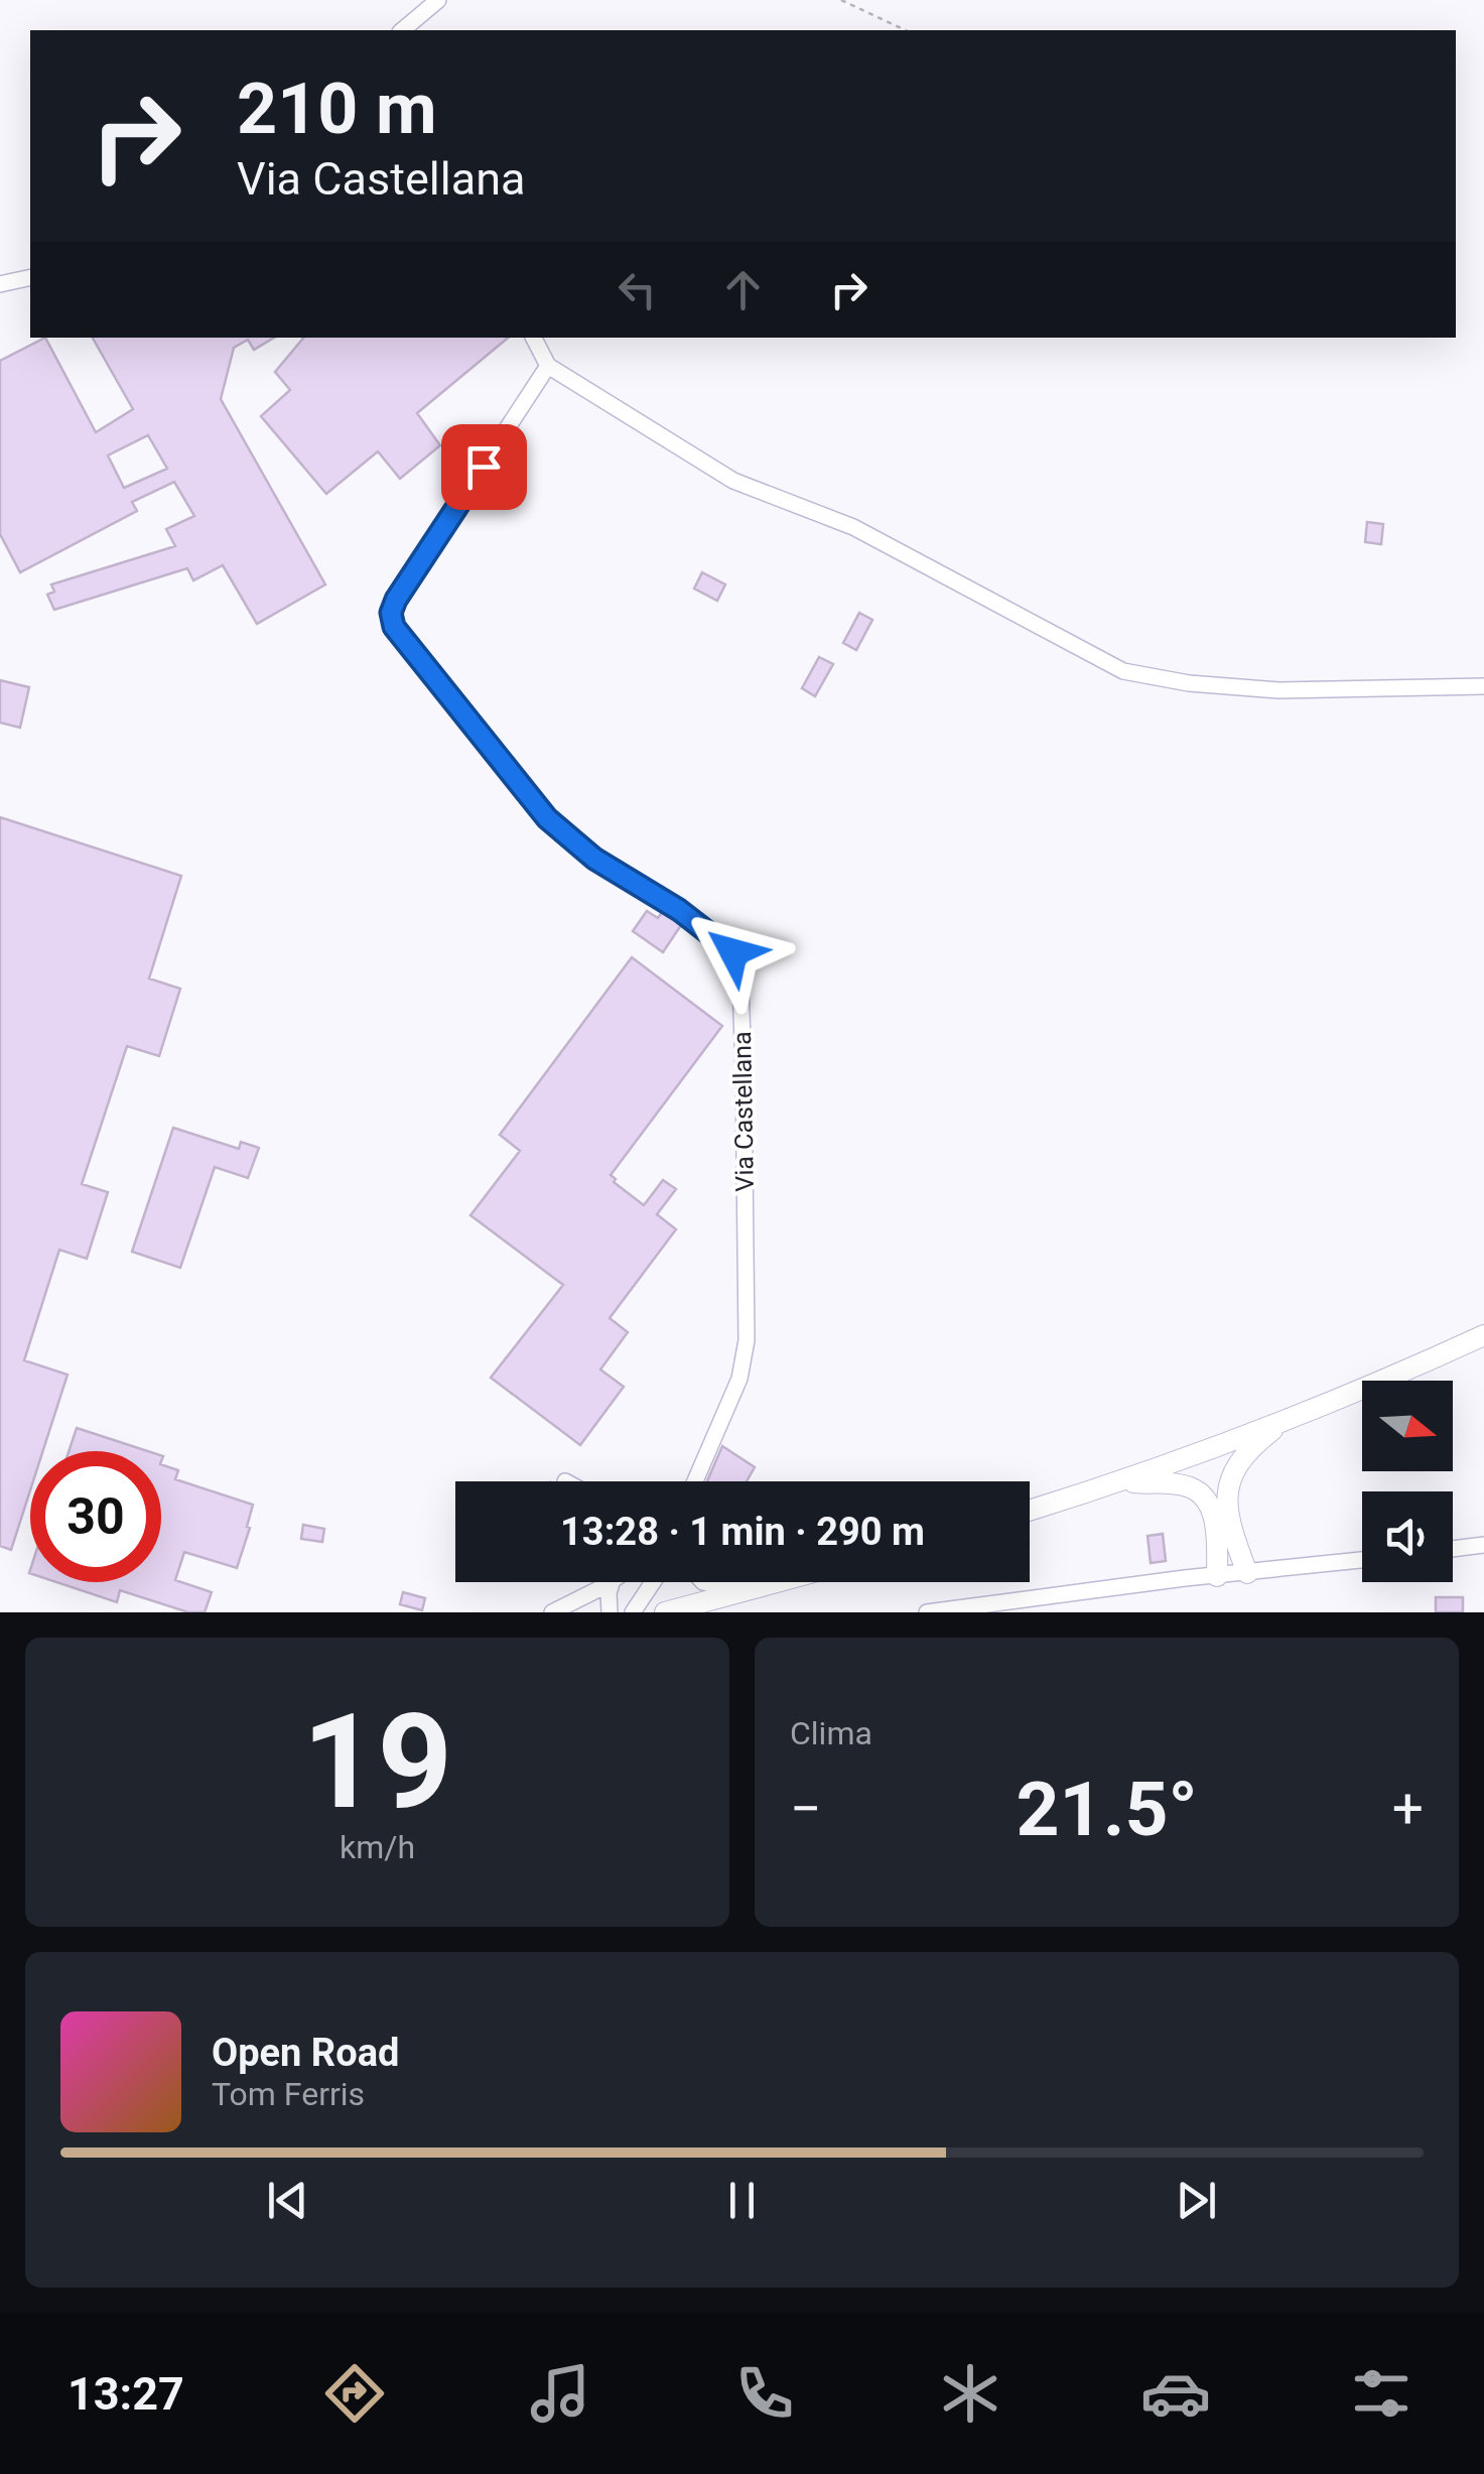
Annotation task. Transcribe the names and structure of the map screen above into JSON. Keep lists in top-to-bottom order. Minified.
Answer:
{"streets":{"street":["Via Castellana"]},"north":"right","page":{"turn":["210 m","Via Castellana"],"limit":"30","trip":"13:28 · 1 min · 290 m","tile":[["19","km/h"],"Clima"],"heat":["−","21.5°","+"],"song":["Open Road","Tom Ferris"],"tabs":"13:27"}}
